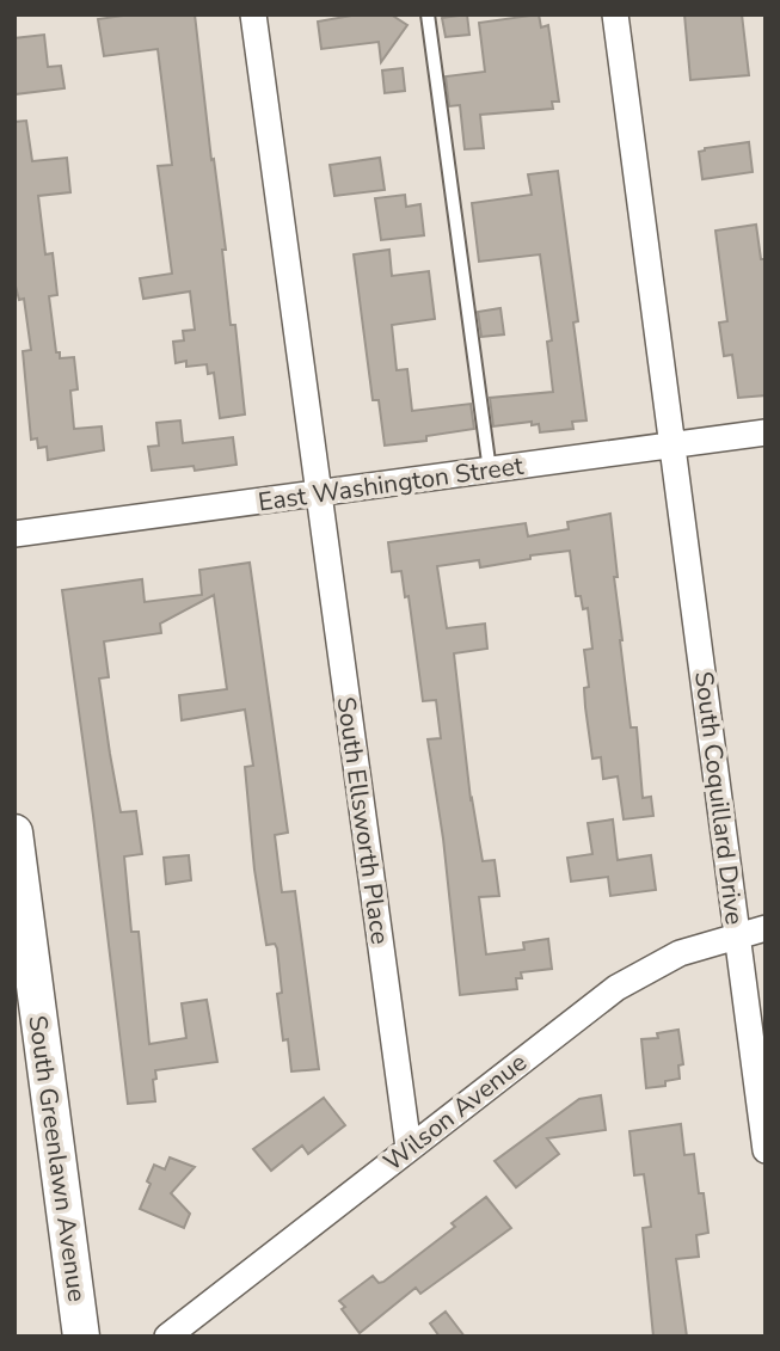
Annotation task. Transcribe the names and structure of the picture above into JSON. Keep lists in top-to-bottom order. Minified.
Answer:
{"streets":{"street":["East Washington Street","South Coquillard Drive","South Ellsworth Place","Wilson Avenue","South Greenlawn Avenue"]},"crossings":[["East Washington Street","South Coquillard Drive"],["East Washington Street","South Ellsworth Place"],["South Coquillard Drive","Wilson Avenue"],["South Ellsworth Place","Wilson Avenue"]]}
